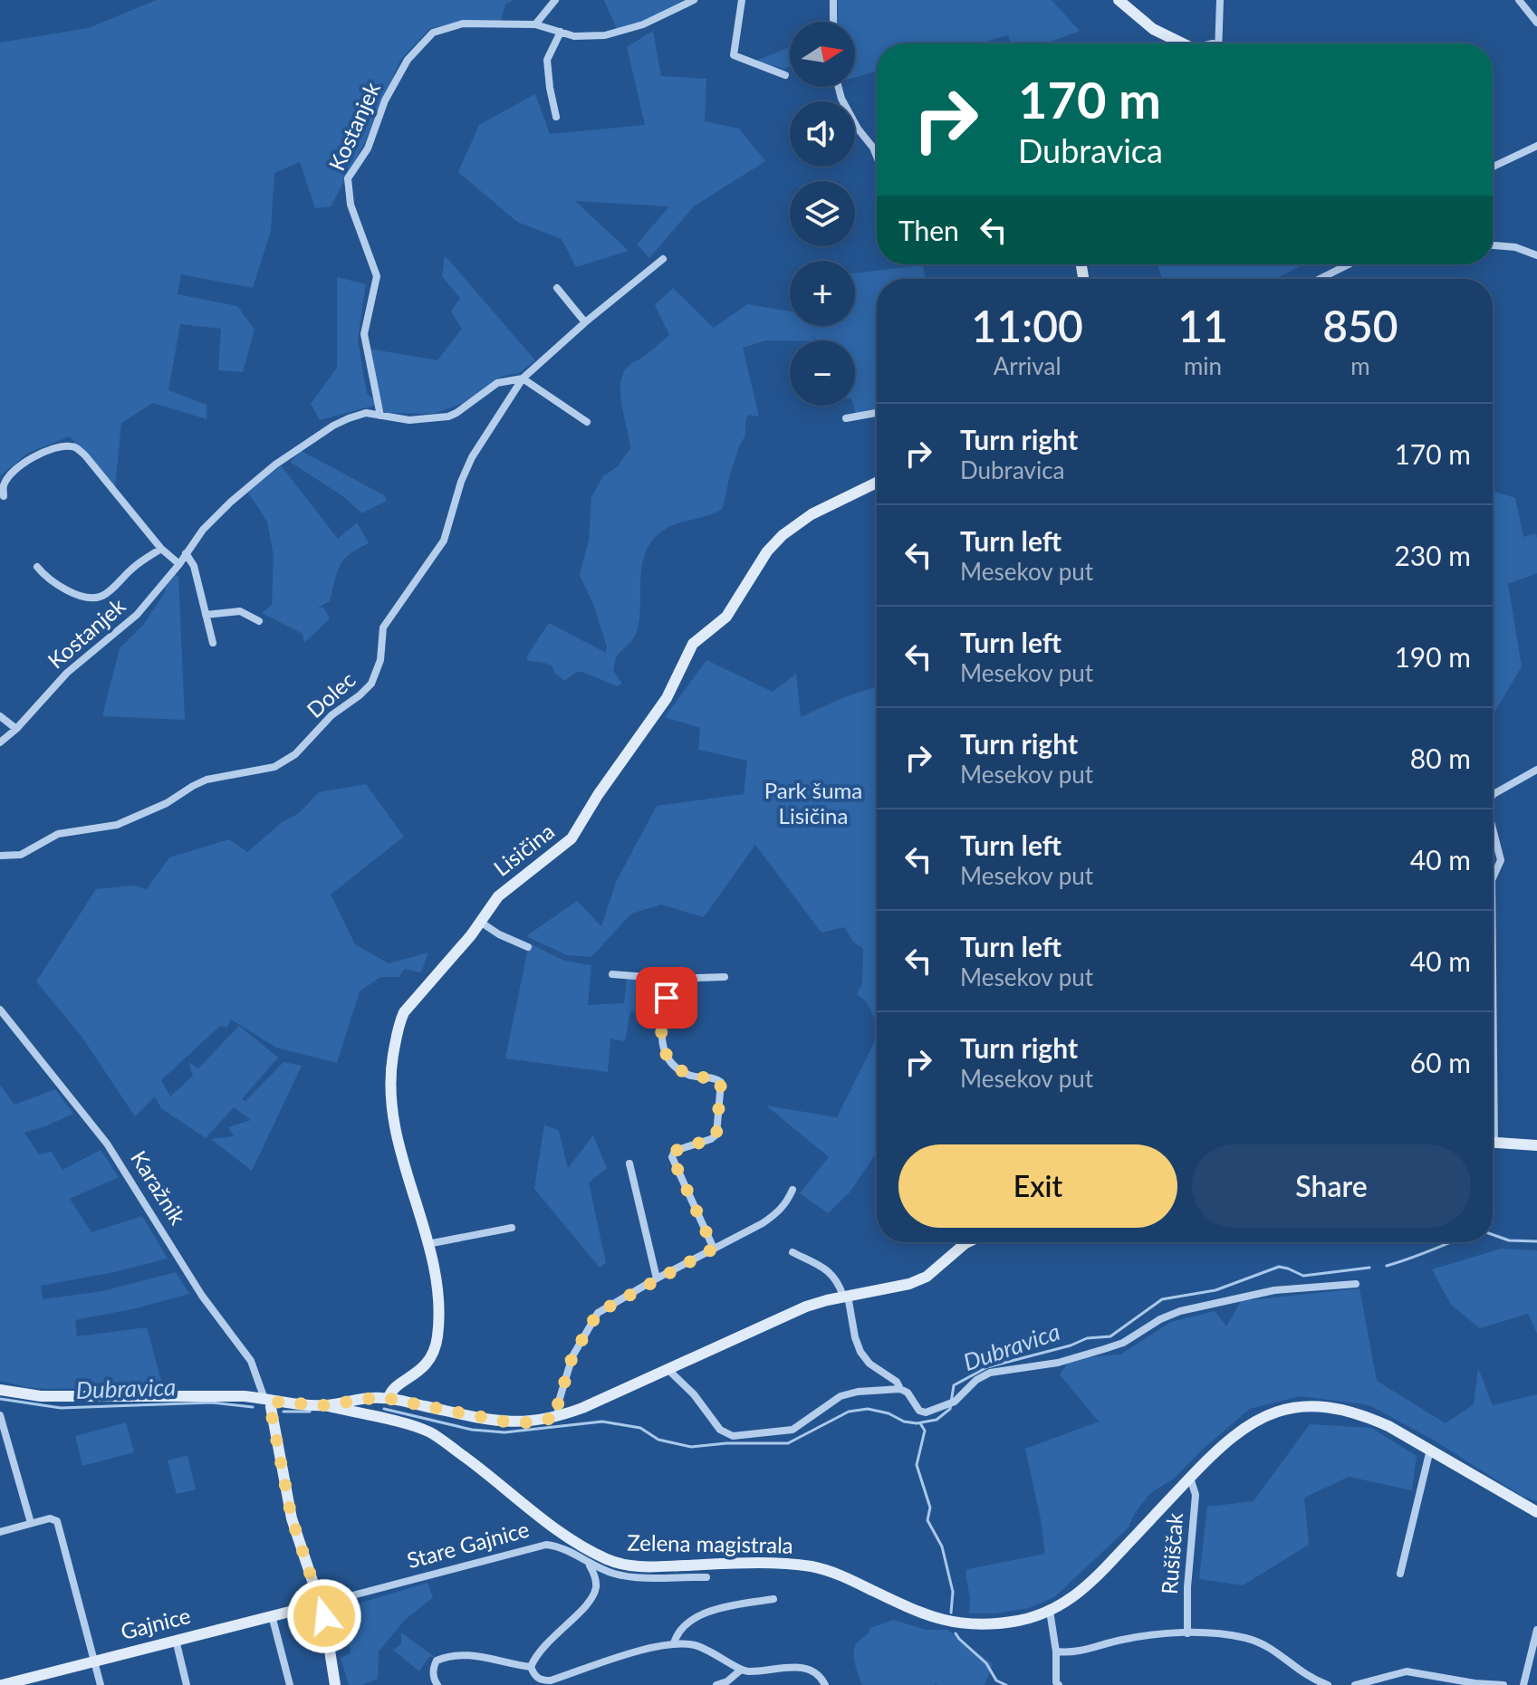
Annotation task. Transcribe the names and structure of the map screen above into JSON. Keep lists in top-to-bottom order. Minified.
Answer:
{"streets":{"street":["Kostanjek","Dolec","Lisičina","Karažnik","Zelena magistrala","Stare Gajnice","Rušiščak","Gajnice"]},"crossings":[["Kostanjek","Dolec"],["Karažnik","Stare Gajnice"],["Karažnik","Gajnice"],["Zelena magistrala","Rušiščak"],["Stare Gajnice","Gajnice"]],"water":["Dubravica"],"parks":["Park šuma Lisičina"],"north":"right","page":{"map_buttons":["+","−"],"turn":["170 m","Dubravica"],"then":"Then","eta":["11:00","Arrival","11","min","850","m"],"list":[{"name":"Turn right","note":"Dubravica","value":"170 m"},{"name":"Turn left","note":"Mesekov put","value":"230 m"},{"name":"Turn left","note":"Mesekov put","value":"190 m"},{"name":"Turn right","note":"Mesekov put","value":"80 m"},{"name":"Turn left","note":"Mesekov put","value":"40 m"},{"name":"Turn left","note":"Mesekov put","value":"40 m"},{"name":"Turn right","note":"Mesekov put","value":"60 m"}],"buttons":["Exit","Share"]}}
